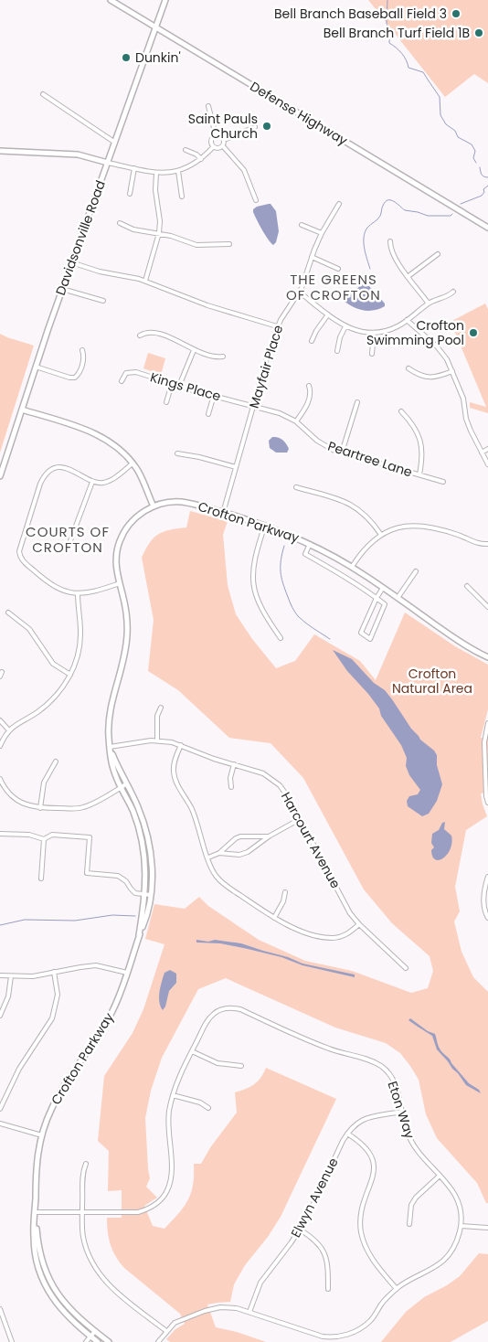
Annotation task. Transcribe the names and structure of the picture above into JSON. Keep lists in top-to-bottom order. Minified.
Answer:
{"streets":{"street":["Defense Highway","Davidsonville Road","Mayfair Place","Kings Place","Peartree Lane","Crofton Parkway","Harcourt Avenue","Eton Way","Elwyn Avenue"]},"crossings":[["Defense Highway","Davidsonville Road"],["Mayfair Place","Kings Place"],["Mayfair Place","Peartree Lane"],["Mayfair Place","Crofton Parkway"],["Kings Place","Peartree Lane"],["Crofton Parkway","Harcourt Avenue"],["Crofton Parkway","Eton Way"],["Eton Way","Elwyn Avenue"]],"districts":["THE GREENS OF CROFTON","COURTS OF CROFTON"],"parks":["Crofton Natural Area"],"places":["Bell Branch Baseball Field 3","Bell Branch Turf Field 1B","Dunkin'","Saint Pauls Church","Crofton Swimming Pool"]}
